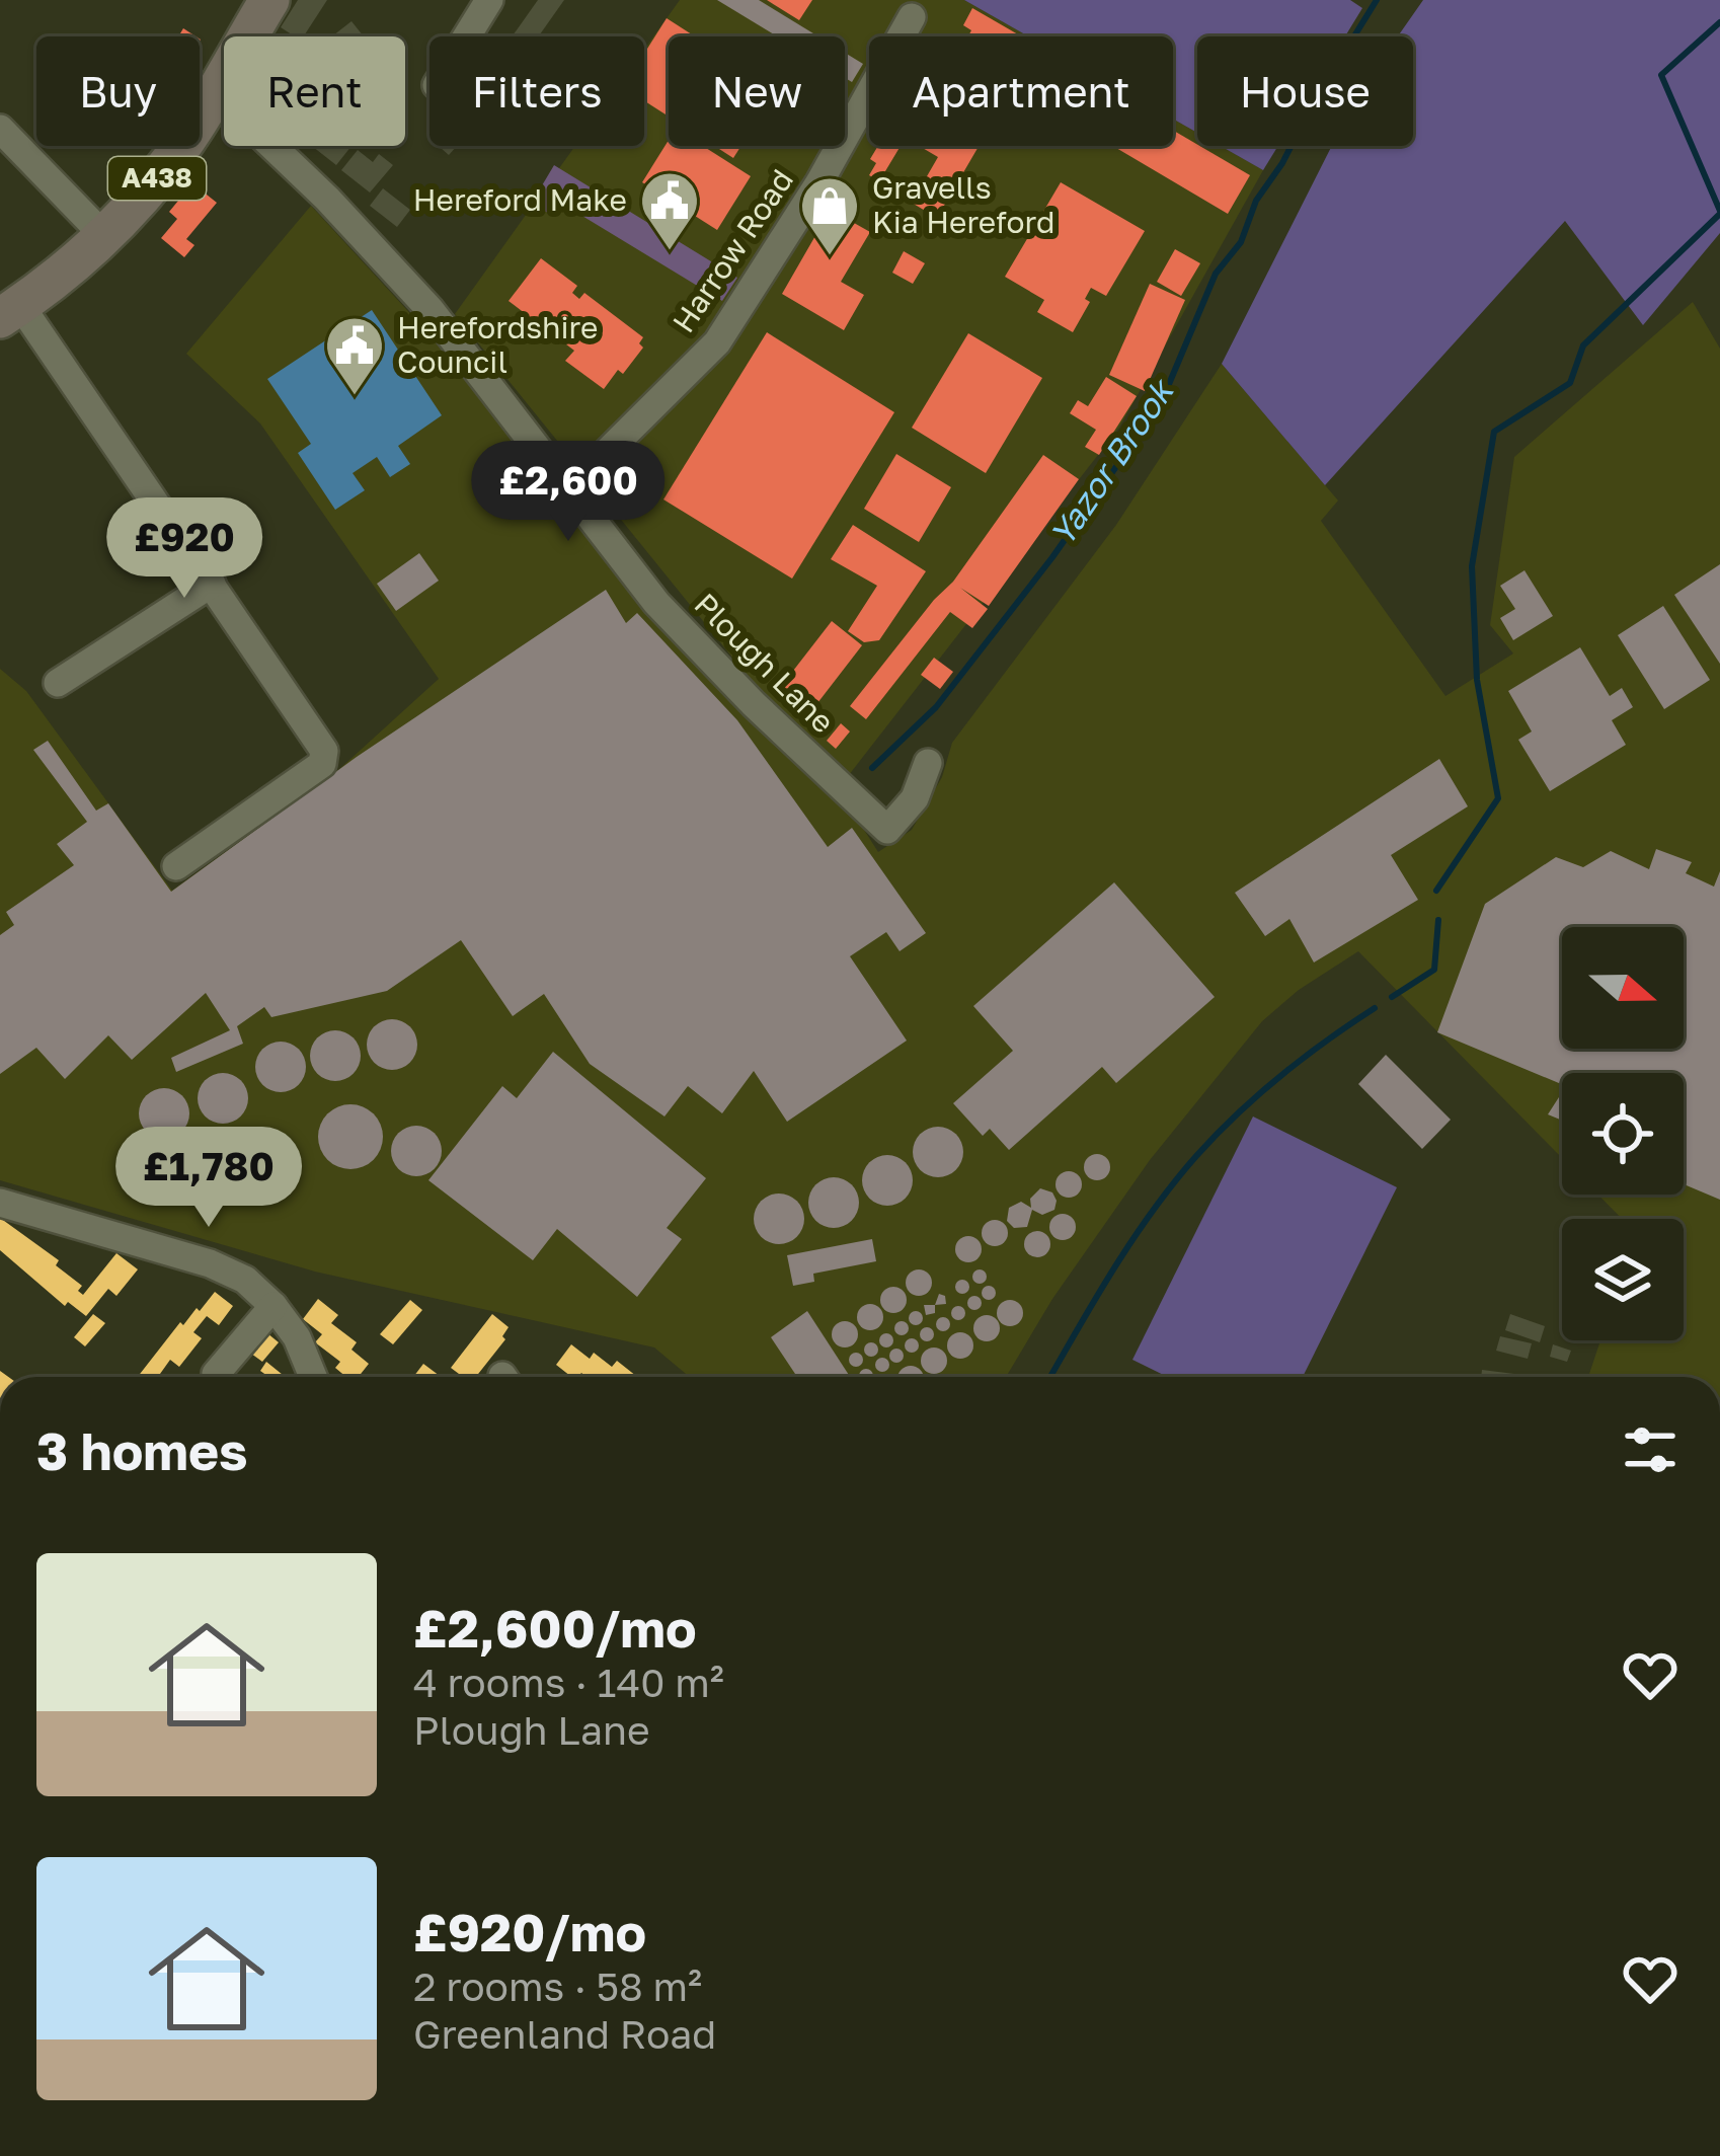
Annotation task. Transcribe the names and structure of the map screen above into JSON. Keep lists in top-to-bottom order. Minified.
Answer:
{"streets":{"highway":["A438"],"street":["Harrow Road","Plough Lane"]},"crossings":[["A438","Plough Lane"],["Harrow Road","Plough Lane"]],"water":["Yazor Brook"],"places":{"public building":["Hereford Make","Herefordshire Council"],"shop":["Gravells Kia Hereford"]},"north":"right","page":{"chip":["Buy","Rent","Filters","New","Apartment","House"],"price":["£2,600","£920","£1,780"],"heading":"3 homes","list":[{"name":"£2,600/mo","note":"4 rooms · 140 m² · Plough Lane"},{"name":"£920/mo","note":"2 rooms · 58 m² · Greenland Road"}]}}
